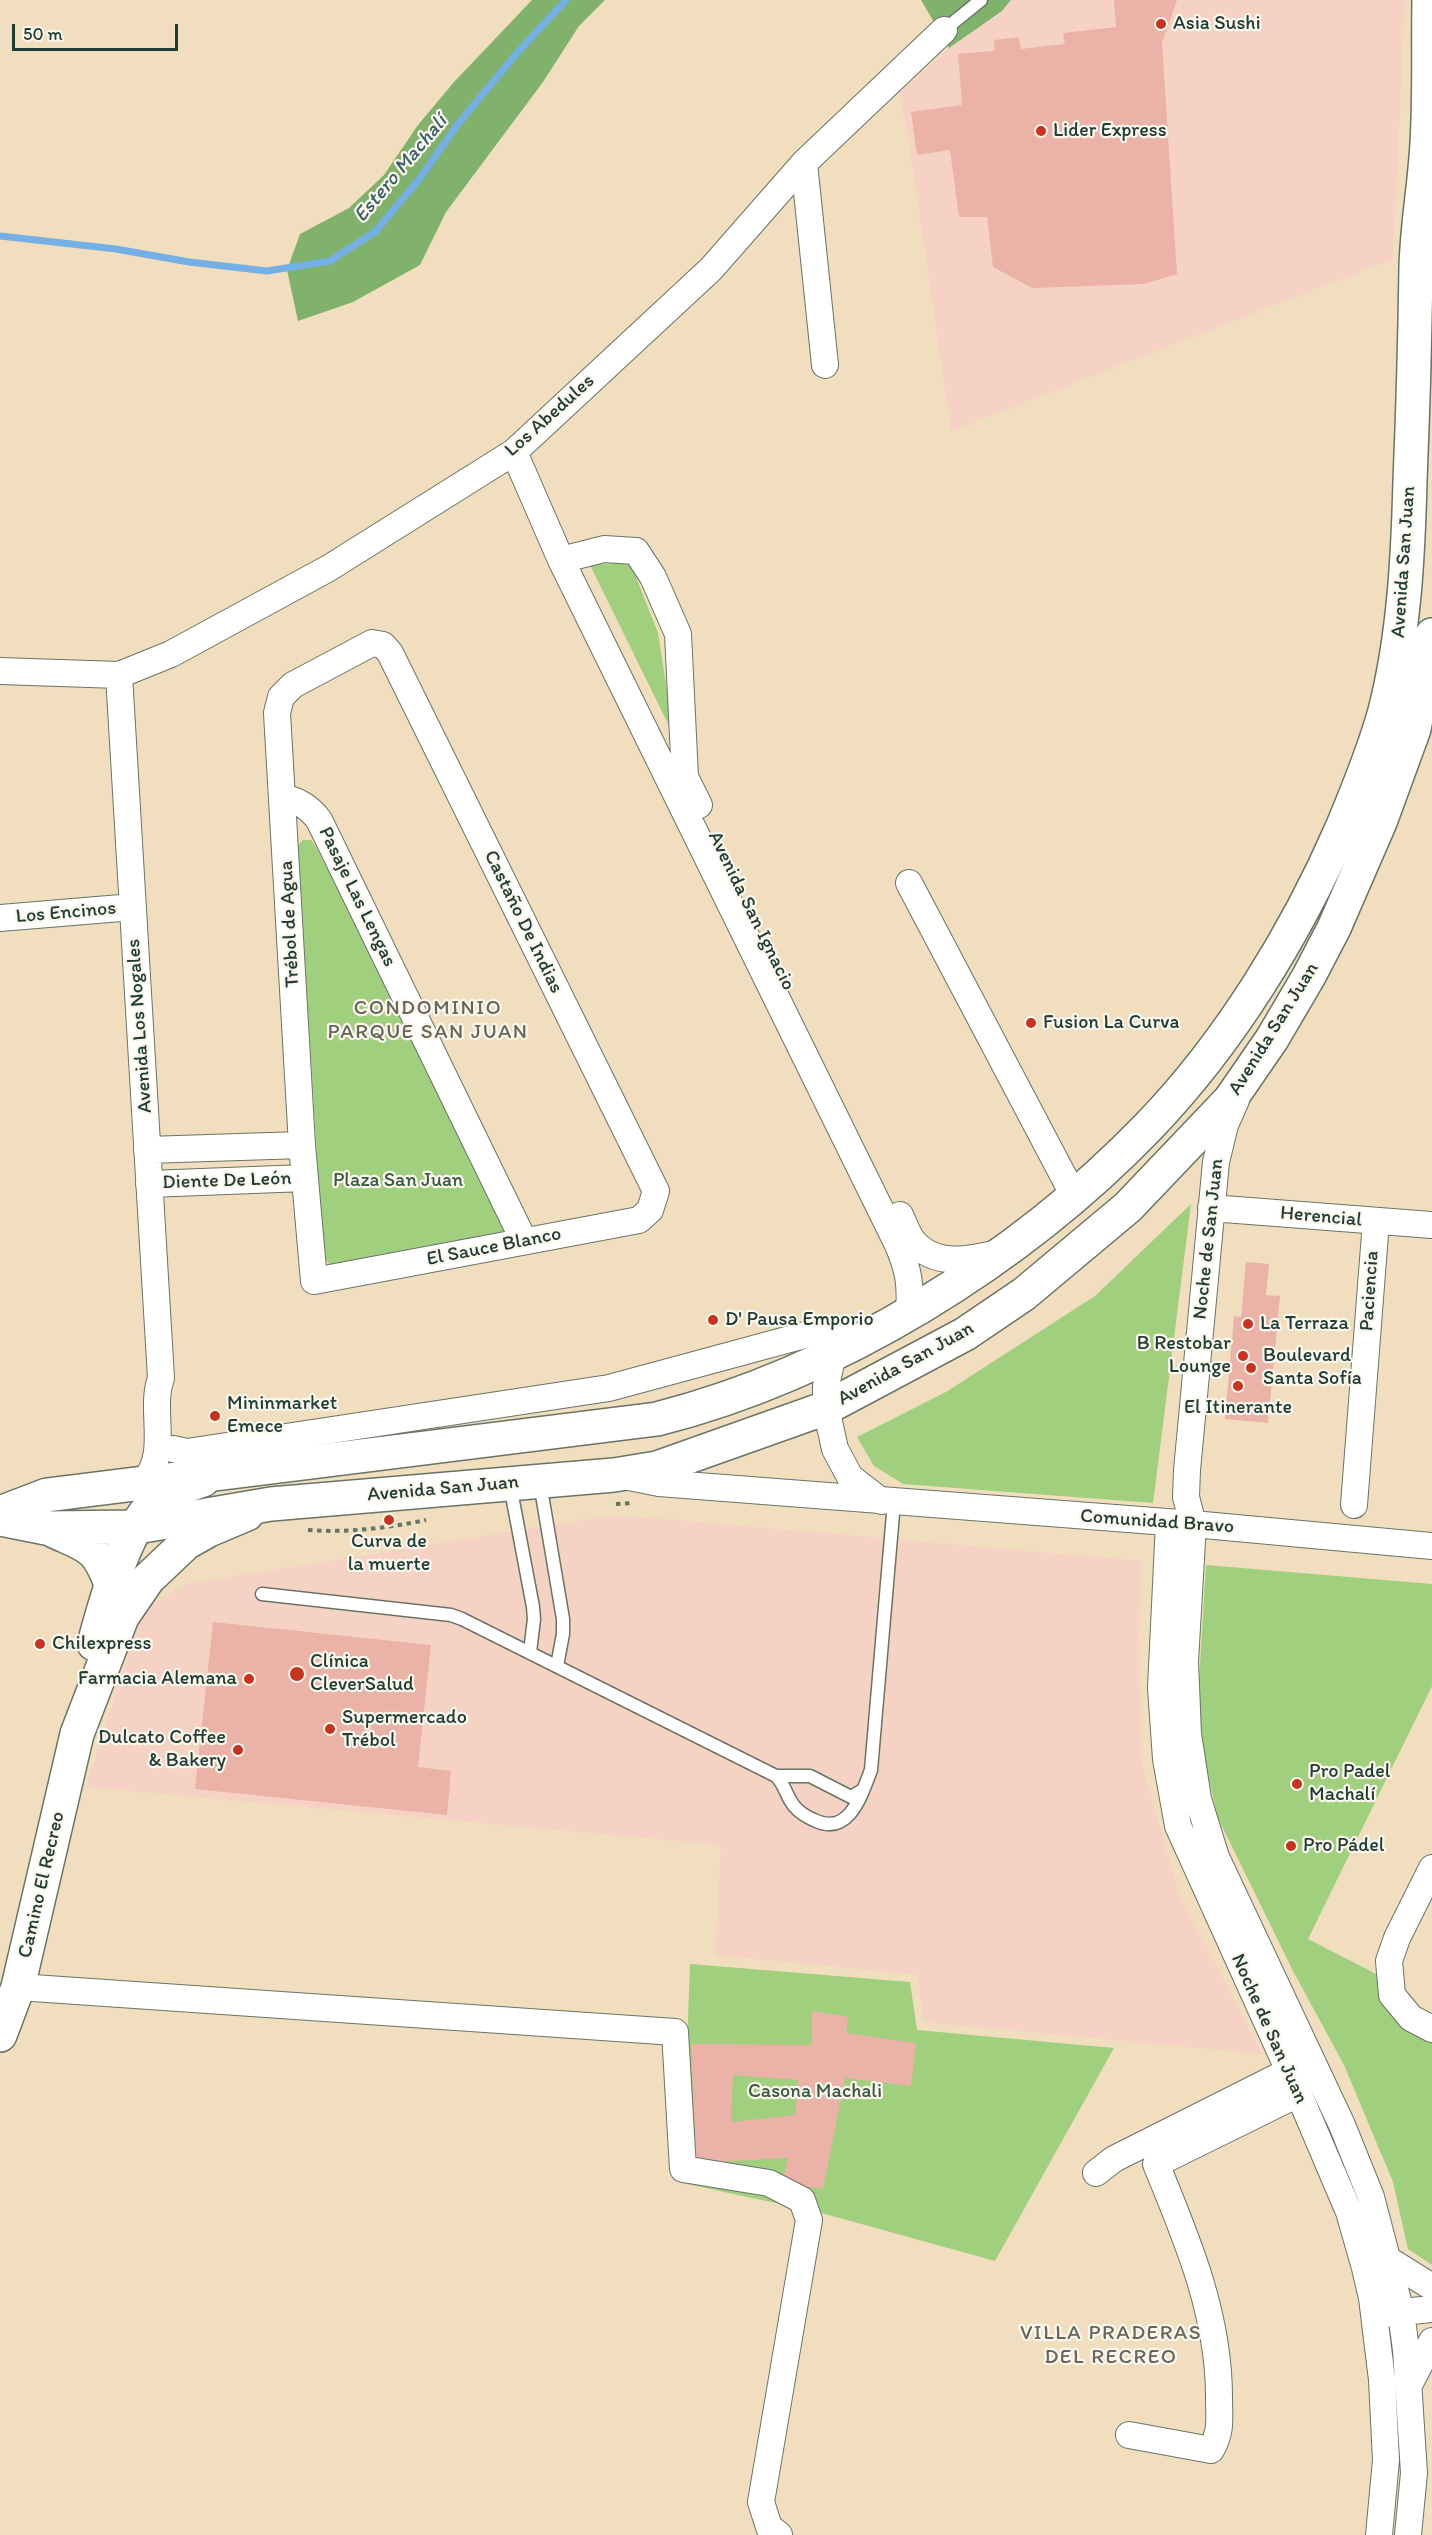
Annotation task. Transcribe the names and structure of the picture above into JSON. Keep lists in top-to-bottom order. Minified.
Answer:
{"streets":{"main road":["Avenida San Juan","Camino El Recreo"],"street":["Los Abedules","Pasaje Las Lengas","Avenida San Ignacio","Los Encinos","Castaño De Indias","Trébol de Agua","Avenida Los Nogales","Diente De León","Herencial","Noche de San Juan","El Sauce Blanco","Paciencia","Comunidad Bravo"]},"crossings":[["Los Abedules","Avenida San Ignacio"],["Los Abedules","Avenida Los Nogales"],["Avenida San Juan","Avenida San Ignacio"],["Avenida San Juan","Avenida Los Nogales"],["Avenida San Juan","Noche de San Juan"],["Avenida San Juan","Comunidad Bravo"],["Avenida San Juan","Camino El Recreo"],["Pasaje Las Lengas","Trébol de Agua"],["Pasaje Las Lengas","El Sauce Blanco"],["Los Encinos","Avenida Los Nogales"],["Castaño De Indias","Trébol de Agua"],["Castaño De Indias","El Sauce Blanco"],["Trébol de Agua","Diente De León"],["Trébol de Agua","El Sauce Blanco"],["Avenida Los Nogales","Diente De León"],["Avenida Los Nogales","Camino El Recreo"],["Herencial","Noche de San Juan"],["Herencial","Paciencia"],["Noche de San Juan","Comunidad Bravo"]],"districts":["CONDOMINIO PARQUE SAN JUAN","VILLA PRADERAS DEL RECREO"],"water":["Estero Machalí"],"parks":["Plaza San Juan","Casona Machali"],"places":["Asia Sushi","Lider Express","Fusion La Curva","D' Pausa Emporio","La Terraza","B Restobar Lounge","Boulevard Santa Sofía","El Itinerante","Mininmarket Emece","Curva de la muerte","Chilexpress","Clínica CleverSalud","Farmacia Alemana","Supermercado Trébol","Dulcato Coffee & Bakery","Pro Padel Machalí","Pro Pádel"],"scale_bar":"50 m"}
